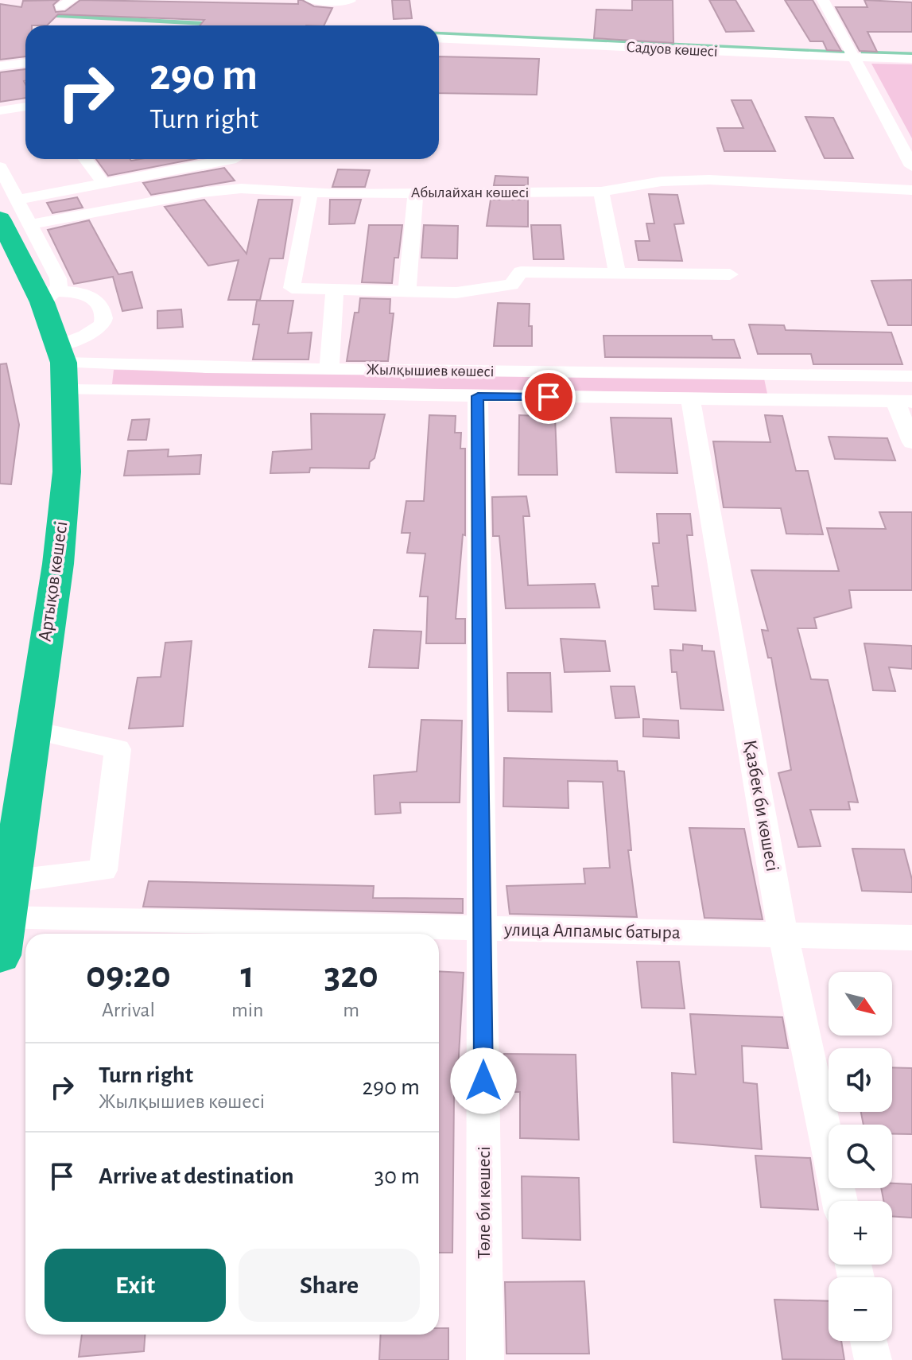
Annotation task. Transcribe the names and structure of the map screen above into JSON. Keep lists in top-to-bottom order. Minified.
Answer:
{"streets":{"highway":["Артықов көшесі"],"street":["Садуов көшесі","Абылайхан көшесі","Жылқышиев көшесі","Қазбек би көшесі","улица Алпамыс батыра","Төле би көшесі"]},"crossings":[["Абылайхан көшесі","Артықов көшесі"],["Жылқышиев көшесі","Артықов көшесі"],["Жылқышиев көшесі","Қазбек би көшесі"],["Жылқышиев көшесі","Төле би көшесі"],["Артықов көшесі","улица Алпамыс батыра"],["Қазбек би көшесі","улица Алпамыс батыра"],["улица Алпамыс батыра","Төле би көшесі"]],"north":"bottom right","page":{"turn":["290 m","Turn right"],"eta":["09:20","Arrival","1","min","320","m"],"map_buttons":["+","−"],"list":[{"name":"Turn right","note":"Жылқышиев көшесі","value":"290 m"},{"name":"Arrive at destination","value":"30 m"}],"buttons":["Exit","Share"]}}
